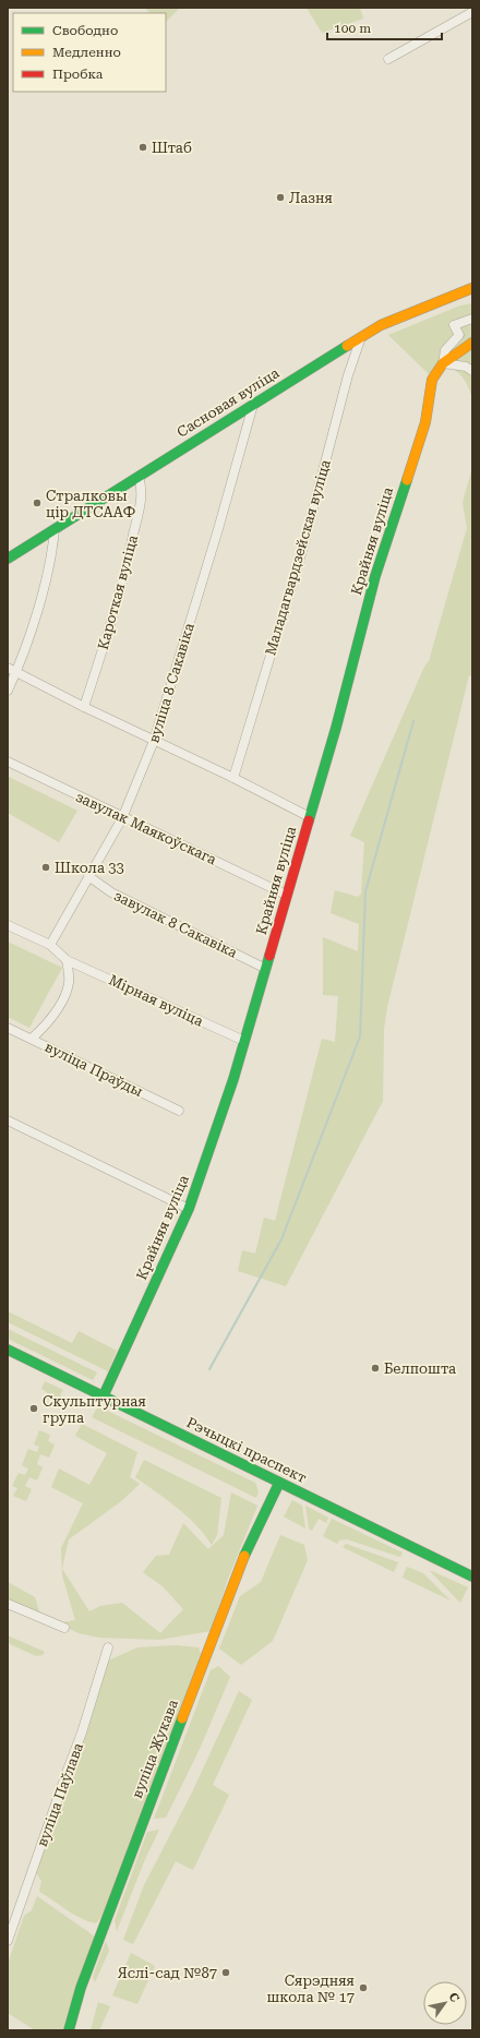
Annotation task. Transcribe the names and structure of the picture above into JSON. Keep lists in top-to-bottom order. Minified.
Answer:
{"streets":{"street":["Сасновая вуліца","Крайняя вуліца","Маладагвардзейская вуліца","Кароткая вуліца","вуліца 8 Сакавіка","завулак Маякоўскага","завулак 8 Сакавіка","Мірная вуліца","вуліца Праўды","Рэчыцкі праспект","вуліца Жукава","вуліца Паўлава"]},"crossings":[["Сасновая вуліца","Маладагвардзейская вуліца"],["Сасновая вуліца","Кароткая вуліца"],["Сасновая вуліца","вуліца 8 Сакавіка"],["Крайняя вуліца","завулак Маякоўскага"],["Крайняя вуліца","завулак 8 Сакавіка"],["Крайняя вуліца","Мірная вуліца"],["Крайняя вуліца","Рэчыцкі праспект"],["вуліца 8 Сакавіка","завулак Маякоўскага"],["вуліца 8 Сакавіка","завулак 8 Сакавіка"],["вуліца 8 Сакавіка","Мірная вуліца"],["Рэчыцкі праспект","вуліца Жукава"]],"places":["Штаб","Лазня","Стралковы цір ДТСААФ","Школа 33","Белпошта","Скульптурная група","Яслі-сад №87","Сярэдняя школа № 17"],"legend":["Свободно","Медленно","Пробка"],"scale_bar":"100 m","north":"top right"}
